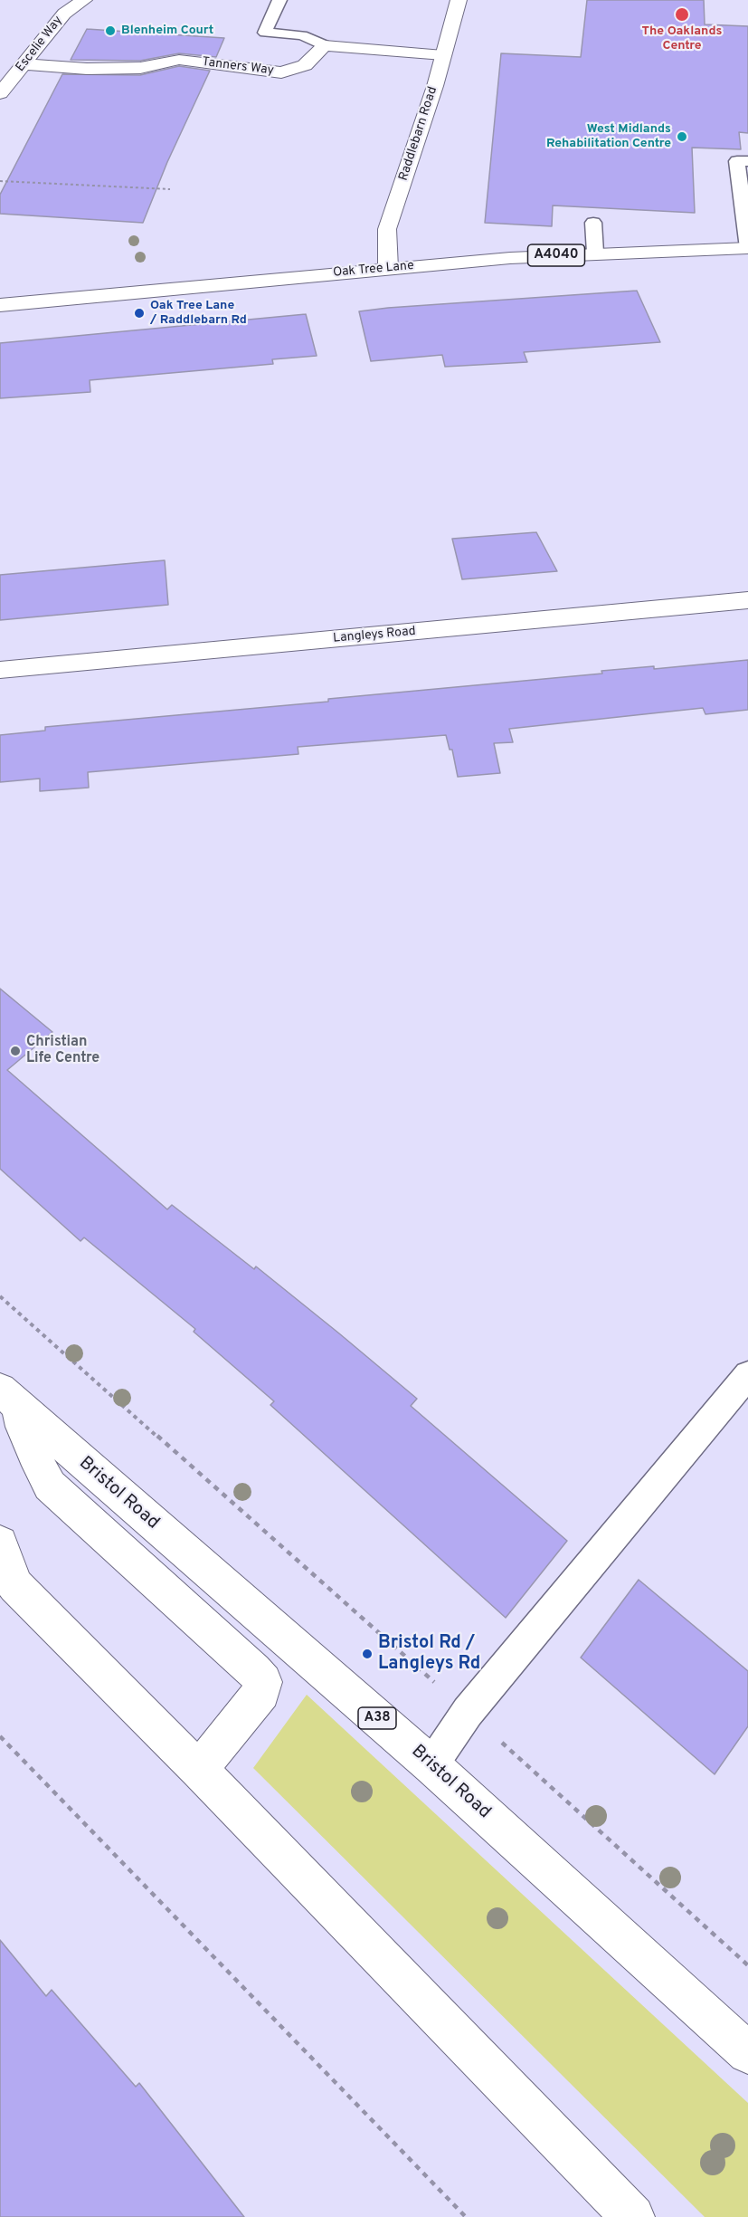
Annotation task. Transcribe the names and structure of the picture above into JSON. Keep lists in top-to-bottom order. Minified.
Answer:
{"streets":{"main road":["Escelie Way","Tanners Way","Raddlebarn Road","A4040","Oak Tree Lane","Langleys Road","Bristol Road","A38"]},"crossings":[["Escelie Way","Tanners Way"],["Raddlebarn Road","Oak Tree Lane"]],"places":["The Oaklands Centre","Blenheim Court","West Midlands Rehabilitation Centre","Oak Tree Lane / Raddlebarn Rd","Christian Life Centre","Bristol Rd / Langleys Rd"]}
